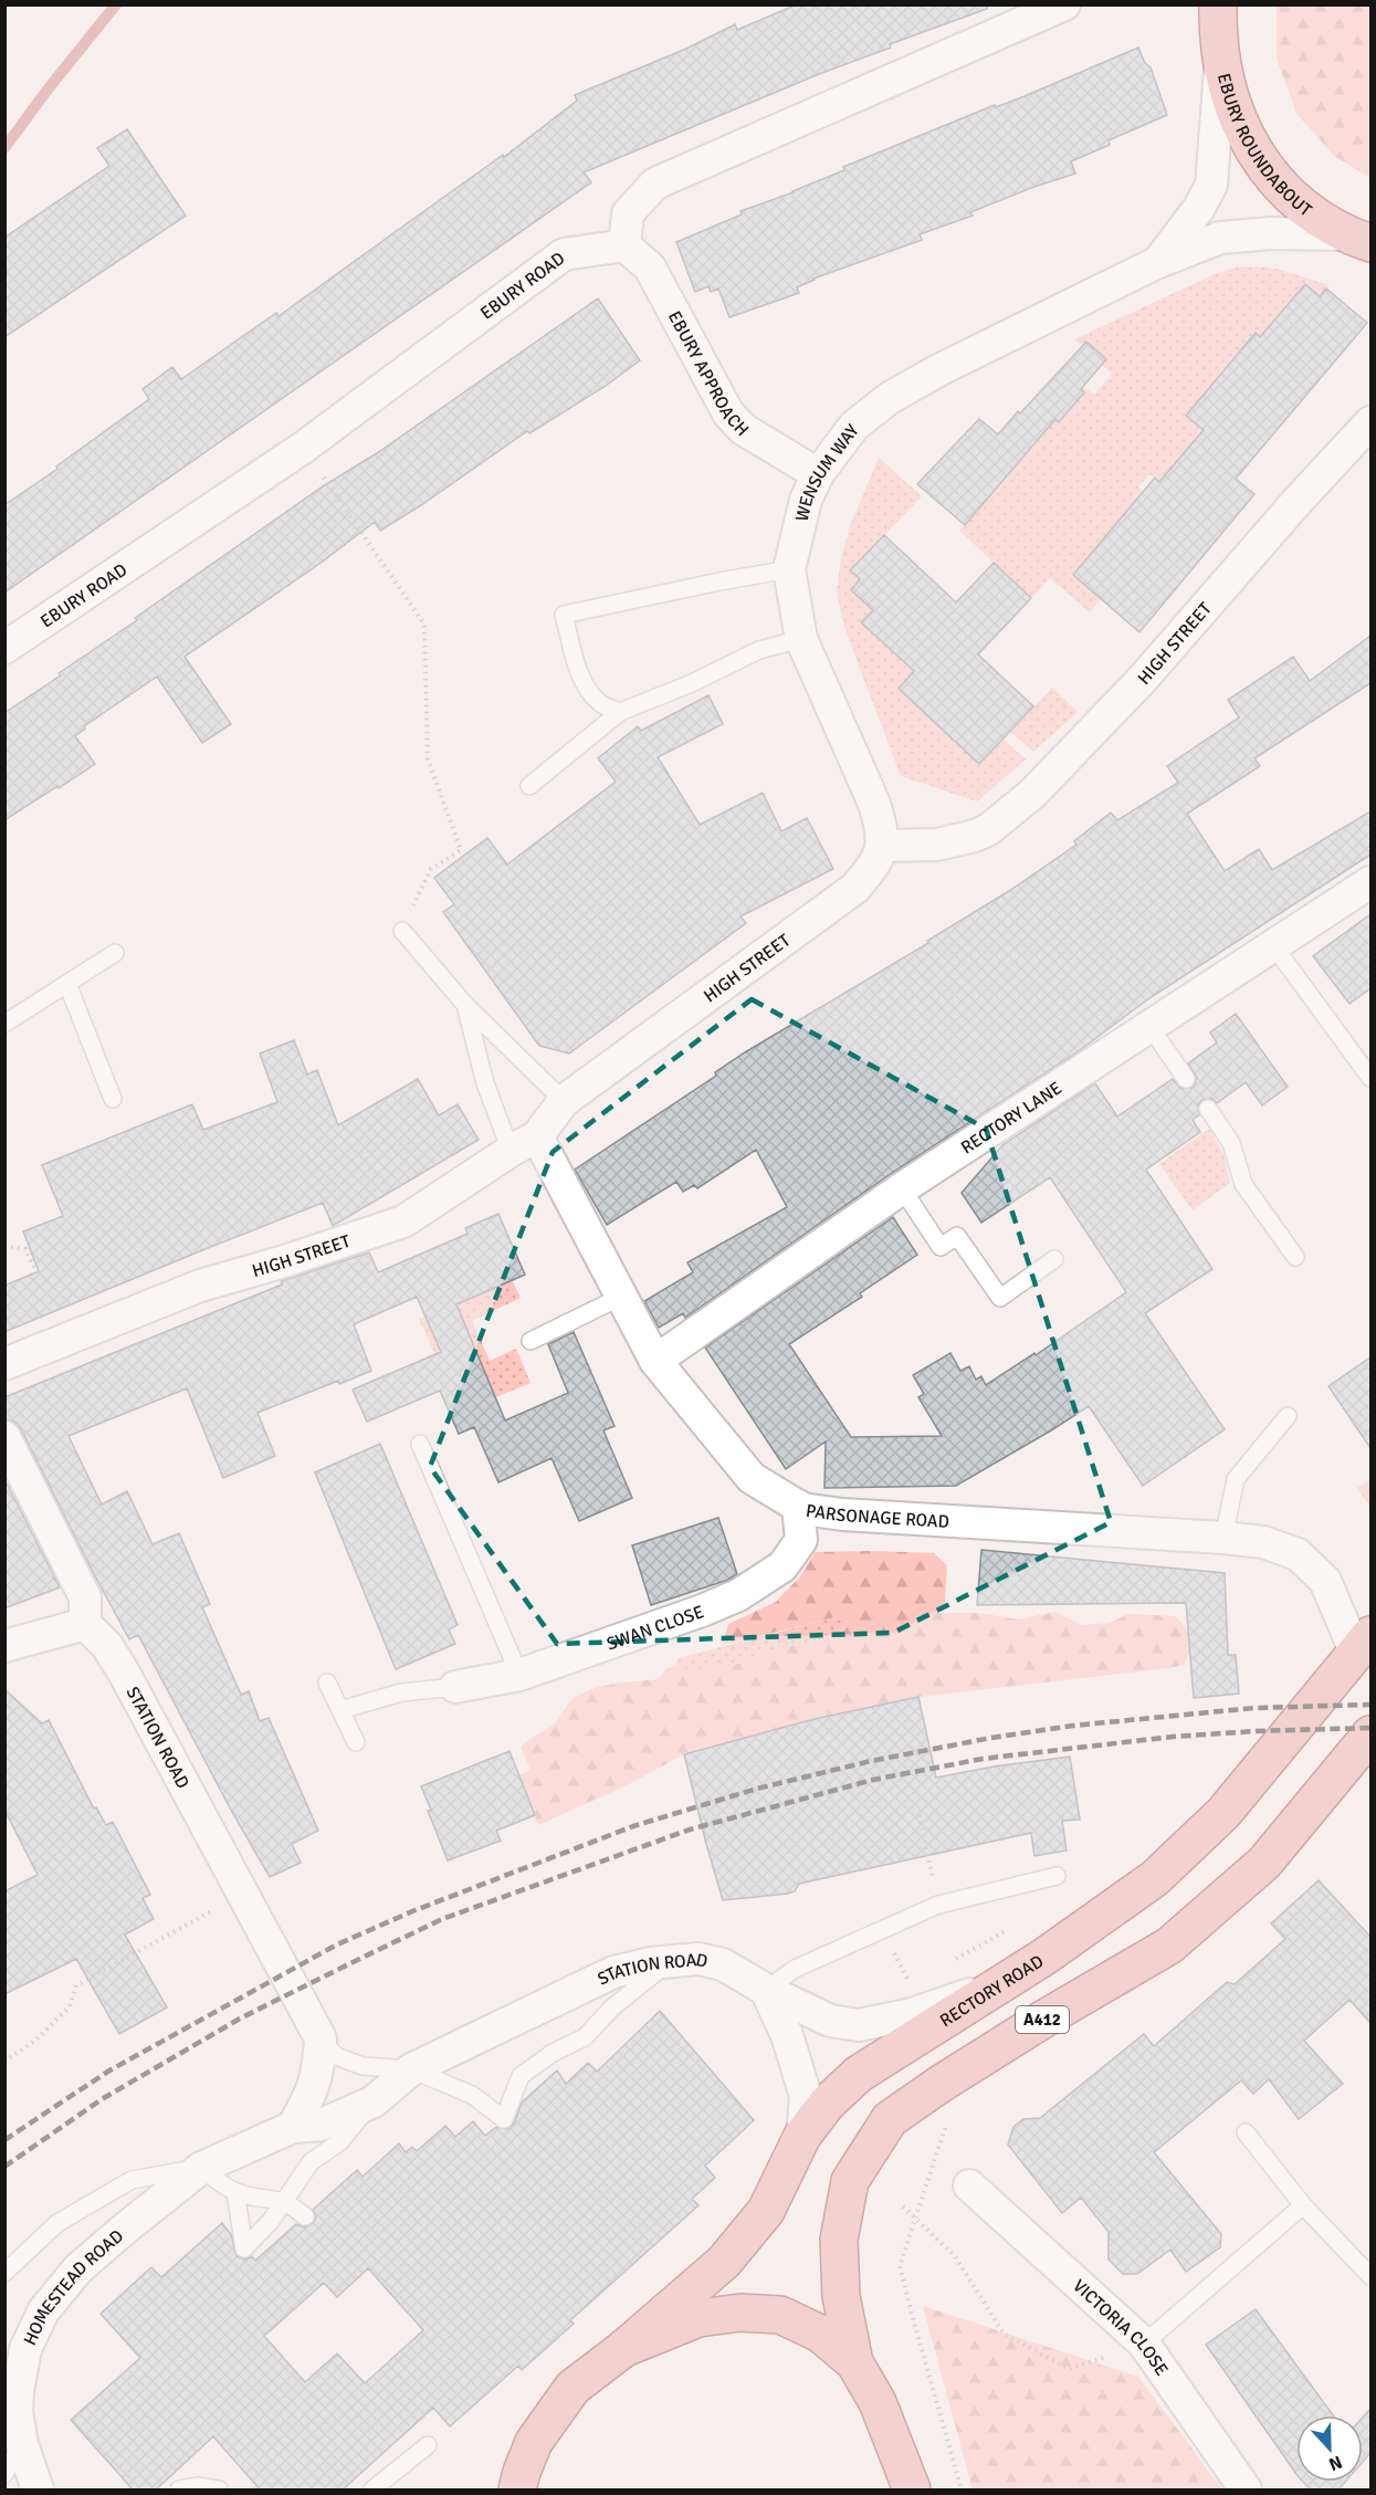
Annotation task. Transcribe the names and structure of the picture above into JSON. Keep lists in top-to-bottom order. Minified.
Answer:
{"streets":{"main road":["EBURY ROUNDABOUT","RECTORY ROAD","A412"],"street":["EBURY ROAD","EBURY APPROACH","WENSUM WAY","HIGH STREET","RECTORY LANE","PARSONAGE ROAD","SWAN CLOSE","STATION ROAD","HOMESTEAD ROAD","VICTORIA CLOSE"]},"crossings":[["EBURY ROUNDABOUT","WENSUM WAY"],["EBURY ROAD","EBURY APPROACH"],["EBURY APPROACH","WENSUM WAY"],["WENSUM WAY","HIGH STREET"],["HIGH STREET","PARSONAGE ROAD"],["RECTORY LANE","PARSONAGE ROAD"],["PARSONAGE ROAD","SWAN CLOSE"],["PARSONAGE ROAD","RECTORY ROAD"],["STATION ROAD","RECTORY ROAD"],["STATION ROAD","HOMESTEAD ROAD"]],"north":"bottom"}
